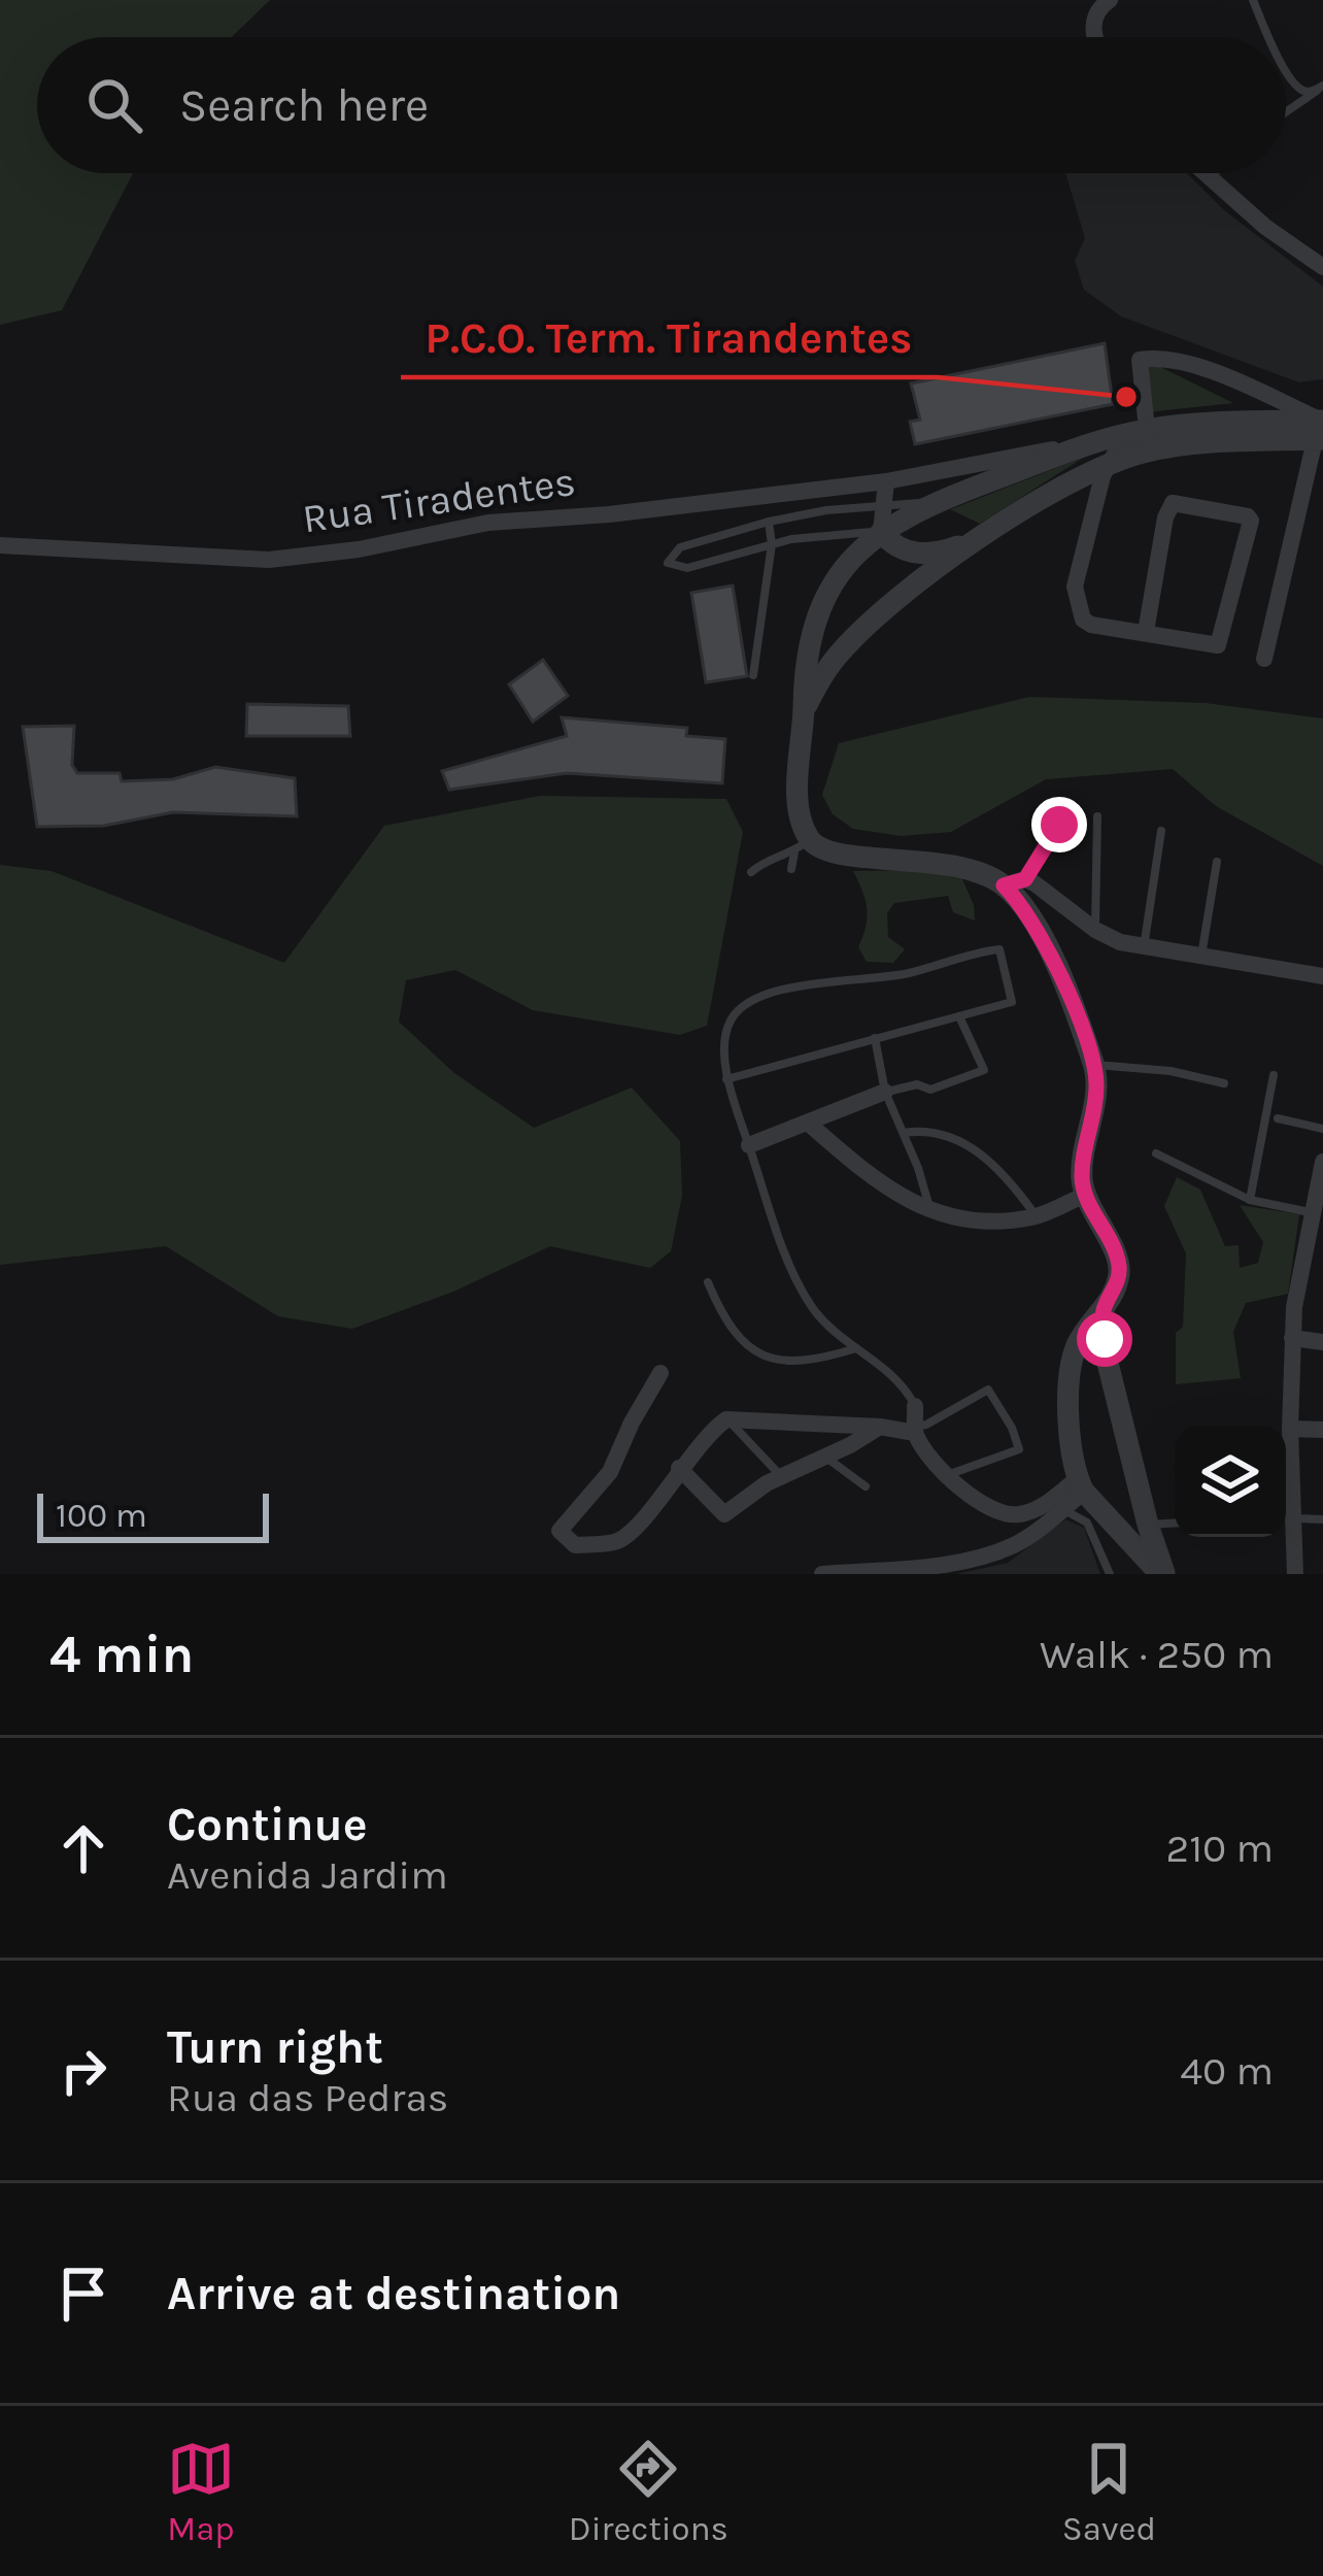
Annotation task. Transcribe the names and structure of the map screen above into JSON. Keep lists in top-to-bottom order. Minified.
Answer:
{"streets":{"street":["Rua Tiradentes"]},"places":["P.C.O. Term. Tirandentes"],"scale_bar":"100 m","page":{"search":"Search here","scale":"100 m","heading":["4 min","Walk · 250 m"],"list":[["Continue","Avenida Jardim","210 m"],["Turn right","Rua das Pedras","40 m"],"Arrive at destination"],"nav":["Map","Directions","Saved"]}}
